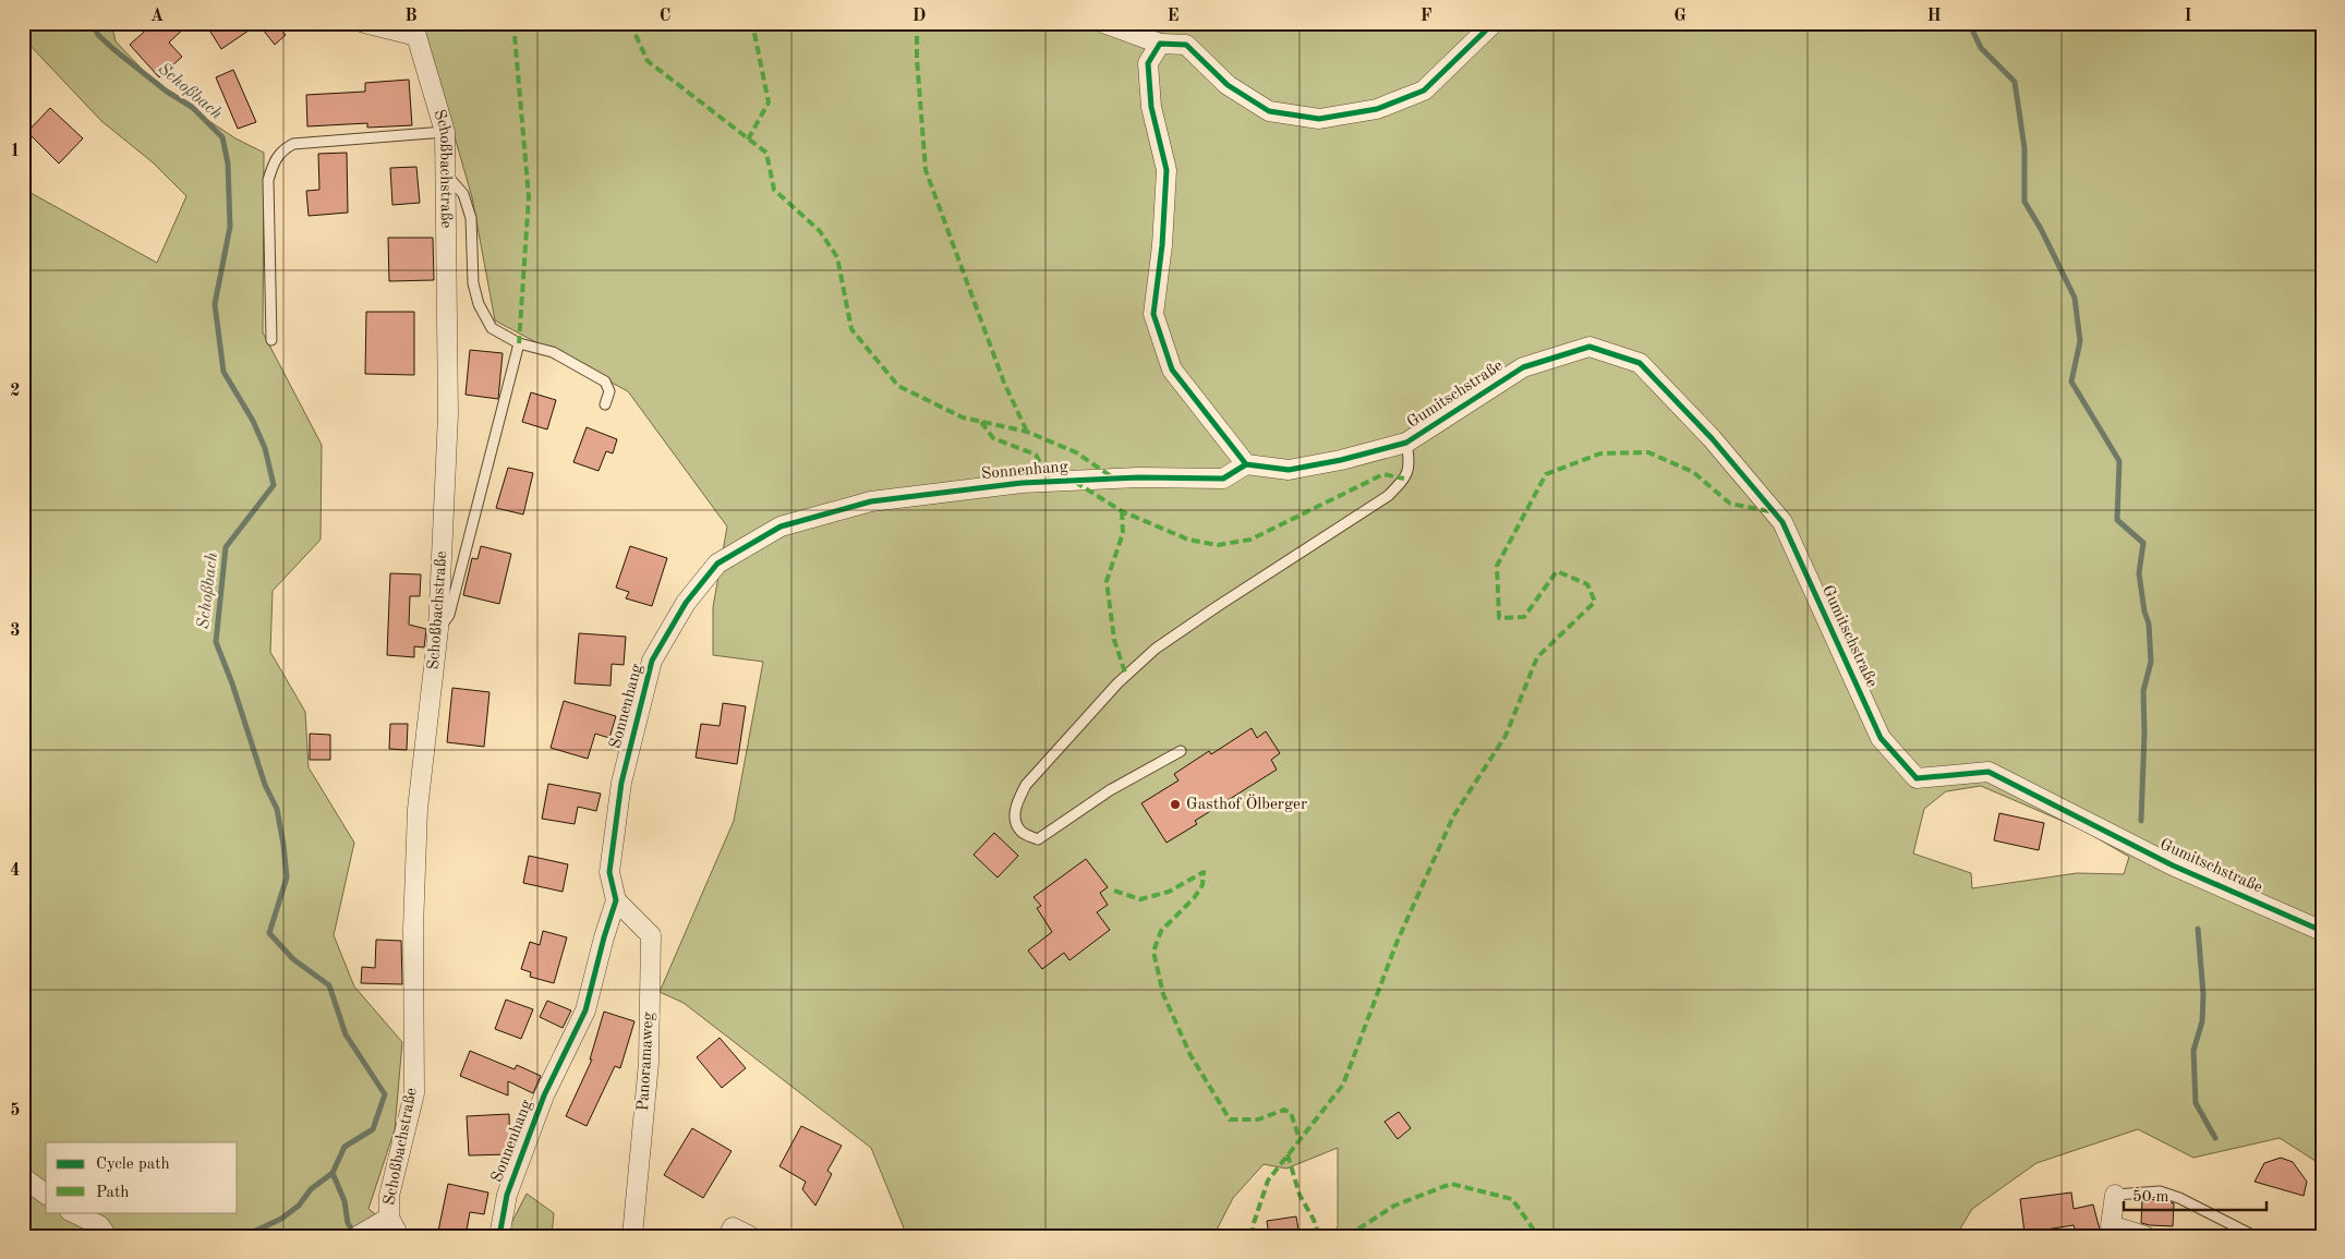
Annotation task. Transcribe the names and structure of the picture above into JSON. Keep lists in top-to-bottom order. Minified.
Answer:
{"streets":{"street":["Schoßbachstraße","Gumitschstraße","Sonnenhang","Panoramaweg"]},"crossings":[["Gumitschstraße","Sonnenhang"],["Sonnenhang","Panoramaweg"]],"water":["Schoßbach"],"places":["Gasthof Ölberger"],"legend":["Cycle path","Path"],"scale_bar":"50 m","grid":{"columns":["A","B","C","D","E","F","G","H","I"],"rows":["1","2","3","4","5"]}}
